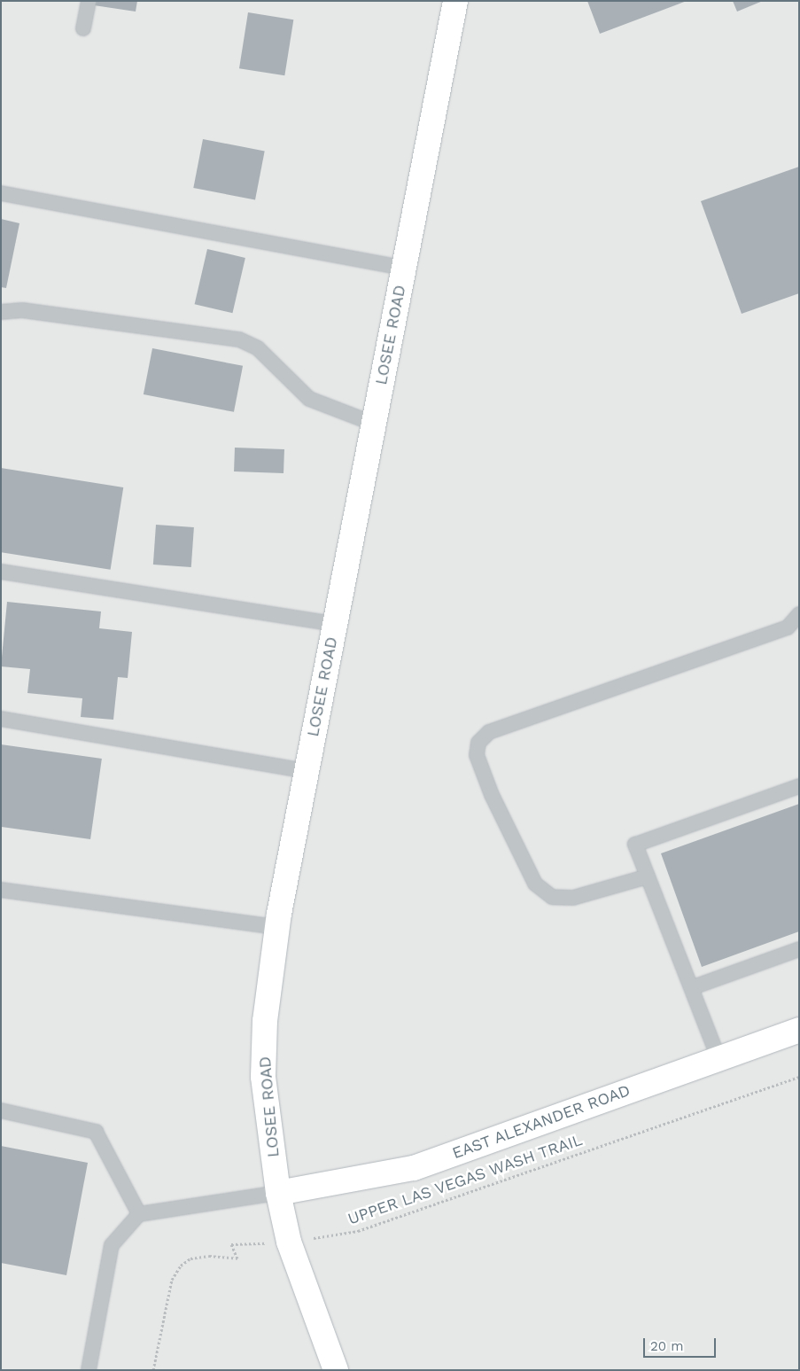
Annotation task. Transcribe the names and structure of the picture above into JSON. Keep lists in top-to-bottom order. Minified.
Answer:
{"streets":{"main road":["LOSEE ROAD","EAST ALEXANDER ROAD"],"path":["UPPER LAS VEGAS WASH TRAIL"]},"crossings":[["LOSEE ROAD","EAST ALEXANDER ROAD"],["LOSEE ROAD","UPPER LAS VEGAS WASH TRAIL"]],"scale_bar":"20 m"}
